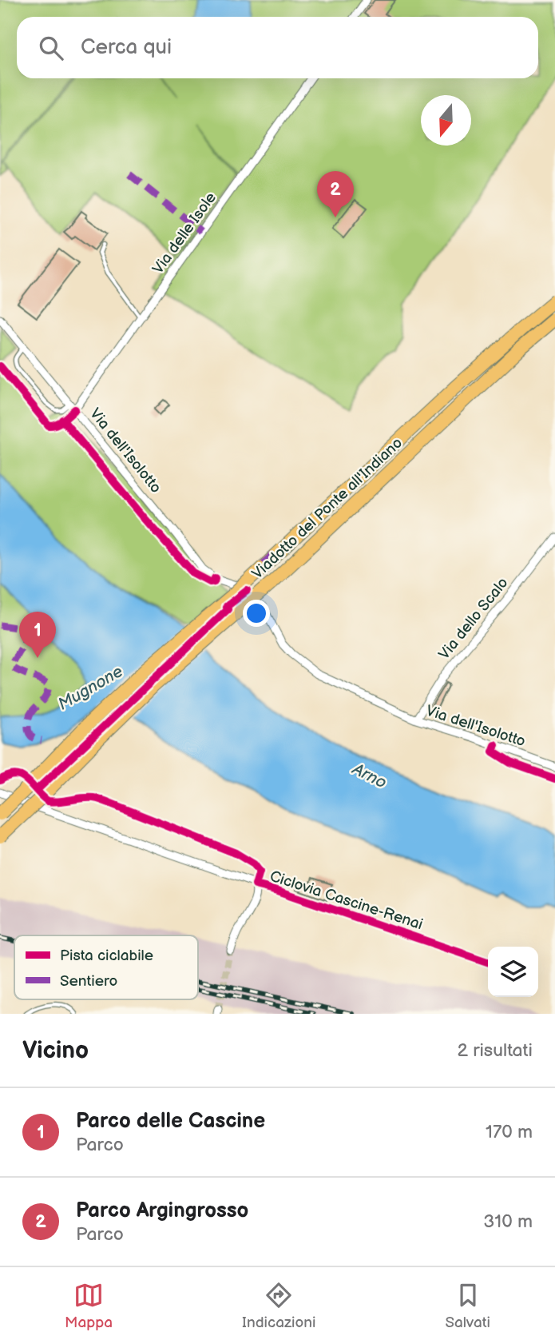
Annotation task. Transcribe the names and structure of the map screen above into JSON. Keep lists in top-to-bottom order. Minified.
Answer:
{"streets":{"highway":["Viadotto del Ponte all'Indiano"],"street":["Via delle Isole","Via dell'Isolotto","Via dello Scalo"],"cycle path":["Ciclovia Cascine-Renai"]},"crossings":[["Via delle Isole","Via dell'Isolotto"],["Via dell'Isolotto","Via dello Scalo"]],"water":["Mugnone","Arno"],"legend":["Pista ciclabile","Sentiero"],"north":"bottom","page":{"search":"Cerca qui","pins":["2","1"],"heading":["Vicino","2 risultati"],"list":[{"mark":"1","name":"Parco delle Cascine","note":"Parco","value":"170 m"},{"mark":"2","name":"Parco Argingrosso","note":"Parco","value":"310 m"}],"nav":["Mappa","Indicazioni","Salvati"]}}
